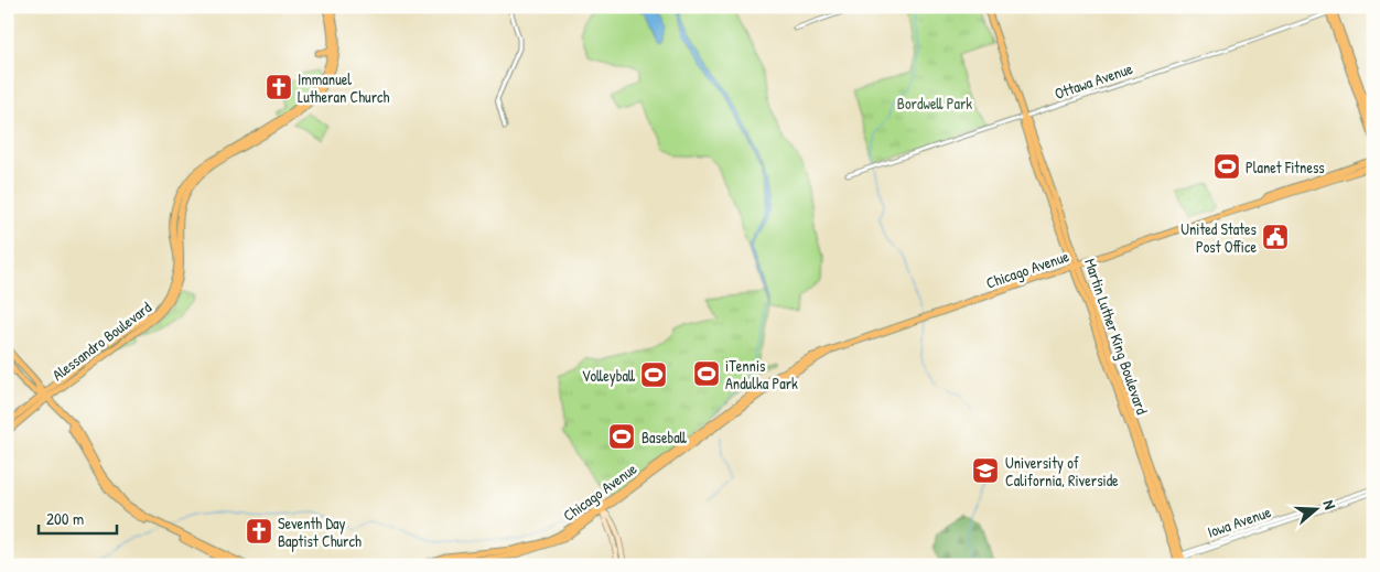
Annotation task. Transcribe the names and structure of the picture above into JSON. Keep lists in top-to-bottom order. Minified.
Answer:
{"streets":{"main road":["Chicago Avenue","Martin Luther King Boulevard","Alessandro Boulevard"],"street":["Ottawa Avenue","Iowa Avenue"]},"crossings":[["Ottawa Avenue","Martin Luther King Boulevard"],["Chicago Avenue","Martin Luther King Boulevard"],["Martin Luther King Boulevard","Iowa Avenue"]],"parks":["Bordwell Park"],"places":{"church":["Immanuel Lutheran Church","Seventh Day Baptist Church"],"sports":["Planet Fitness","iTennis Andulka Park","Volleyball","Baseball"],"public building":["United States Post Office"],"school or university":["University of California, Riverside"]},"scale_bar":"200 m","north":"right"}
